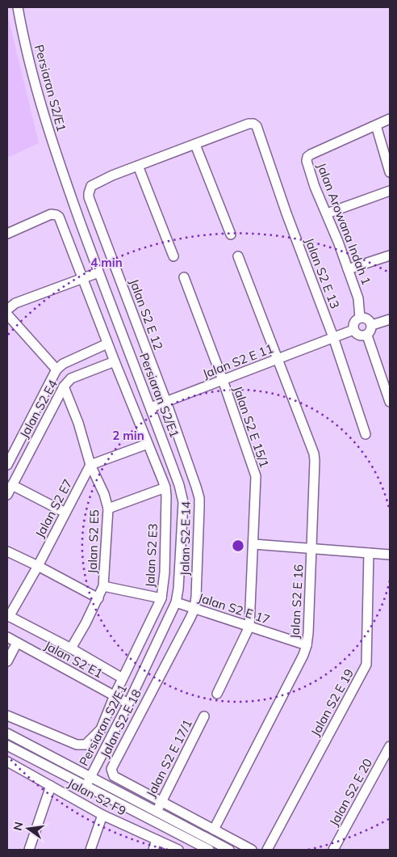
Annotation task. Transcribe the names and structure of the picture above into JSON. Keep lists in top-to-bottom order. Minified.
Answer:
{"streets":{"street":["Persiaran S2/E1","Jalan Arowana Indah 1","Jalan S2 E 13","Jalan S2 E 12","Jalan S2 E 11","Jalan S2 E4","Jalan S2 E 15/1","Jalan S2 E7","Jalan S2 E 14","Jalan S2 E5","Jalan S2 E3","Jalan S2 E 16","Jalan S2 E 17","Jalan S2 E1","Jalan S2 E 19","Jalan S2 E 18","Jalan S2 E 17/1","Jalan S2 E 20","Jalan S2 F9"]},"crossings":[["Persiaran S2/E1","Jalan S2 E 11"],["Persiaran S2/E1","Jalan S2 E 17"],["Persiaran S2/E1","Jalan S2 E1"],["Jalan Arowana Indah 1","Jalan S2 E 11"],["Jalan S2 E 13","Jalan S2 E 11"],["Jalan S2 E 12","Jalan S2 E 11"],["Jalan S2 E 12","Jalan S2 E 14"],["Jalan S2 E 11","Jalan S2 E 15/1"],["Jalan S2 E 11","Jalan S2 E 14"],["Jalan S2 E 11","Jalan S2 E 16"],["Jalan S2 E4","Jalan S2 E5"],["Jalan S2 E4","Jalan S2 E3"],["Jalan S2 E 15/1","Jalan S2 E 17"],["Jalan S2 E7","Jalan S2 E5"],["Jalan S2 E 14","Jalan S2 E 17"],["Jalan S2 E 14","Jalan S2 E 18"],["Jalan S2 E3","Jalan S2 E1"],["Jalan S2 E 16","Jalan S2 E 17"],["Jalan S2 E 16","Jalan S2 E 18"],["Jalan S2 E 17","Jalan S2 E 18"],["Jalan S2 E 18","Jalan S2 E 17/1"]],"north":"left","rings":["4 min","2 min"]}
